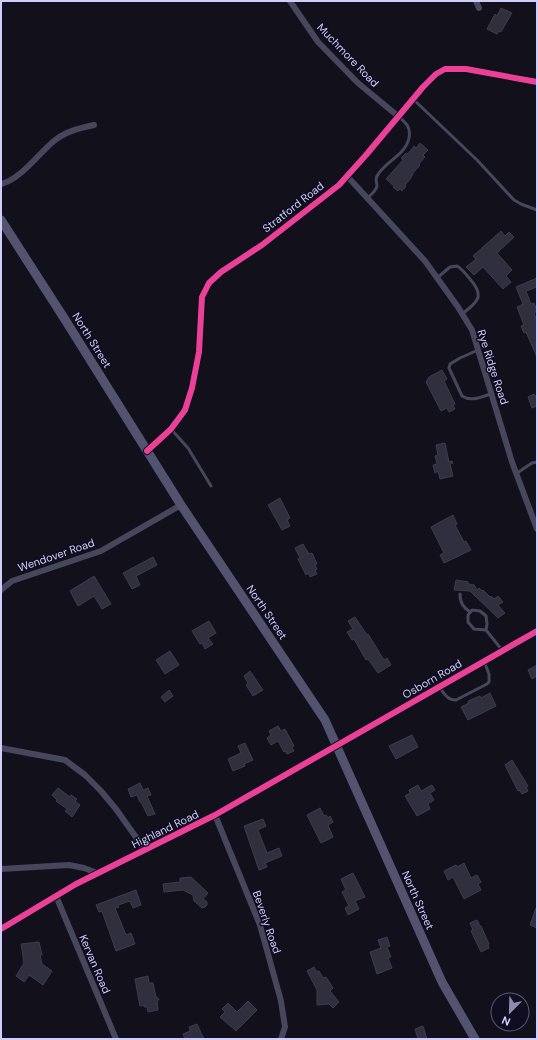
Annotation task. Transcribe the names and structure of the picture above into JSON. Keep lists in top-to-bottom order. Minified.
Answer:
{"streets":{"main road":["North Street"],"street":["Muchmore Road","Stratford Road","Rye Ridge Road","Wendover Road","Osborn Road","Highland Road","Beverly Road","Kervan Road"]},"crossings":[["Muchmore Road","Stratford Road"],["Stratford Road","North Street"],["Stratford Road","Rye Ridge Road"],["North Street","Wendover Road"],["North Street","Osborn Road"],["North Street","Highland Road"],["Osborn Road","Highland Road"],["Highland Road","Beverly Road"],["Highland Road","Kervan Road"]],"north":"bottom left"}
